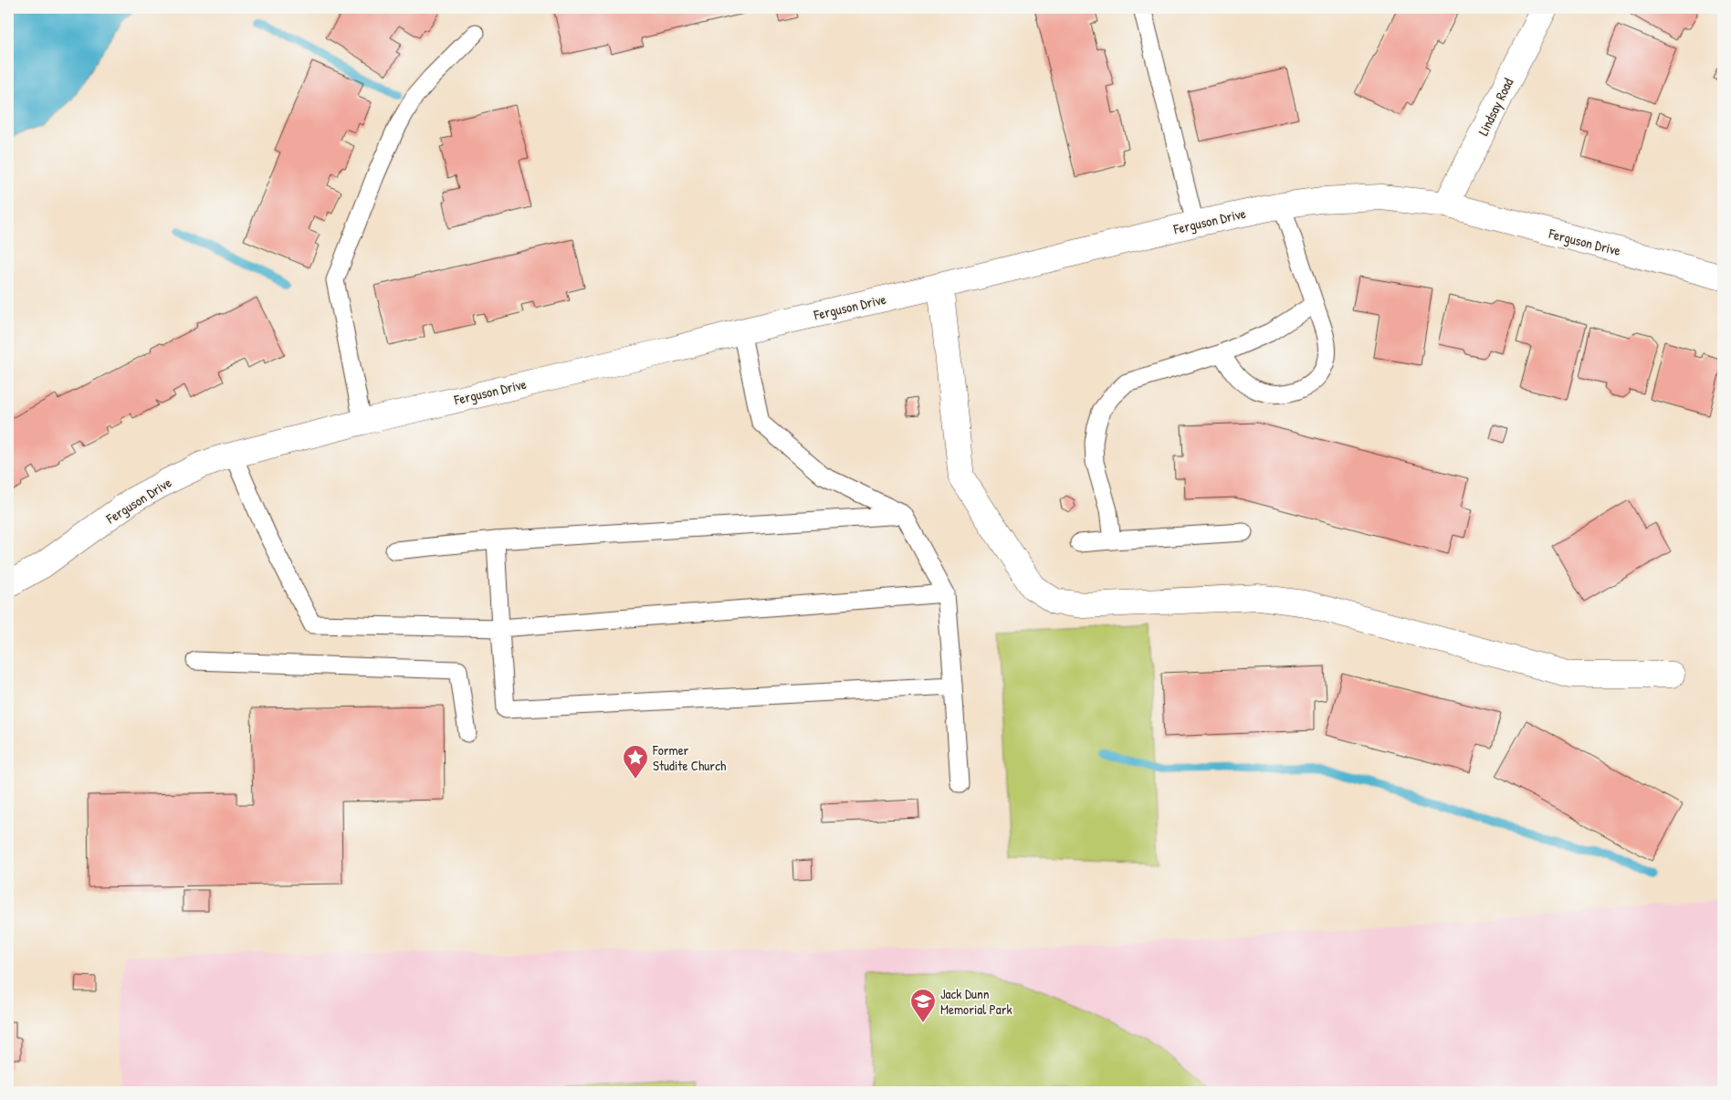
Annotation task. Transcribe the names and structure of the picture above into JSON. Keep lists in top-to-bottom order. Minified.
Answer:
{"streets":{"street":["Lindsay Road","Ferguson Drive"]},"crossings":[["Lindsay Road","Ferguson Drive"]],"places":{"place":["Former Studite Church"],"school or university":["Jack Dunn Memorial Park"]}}
